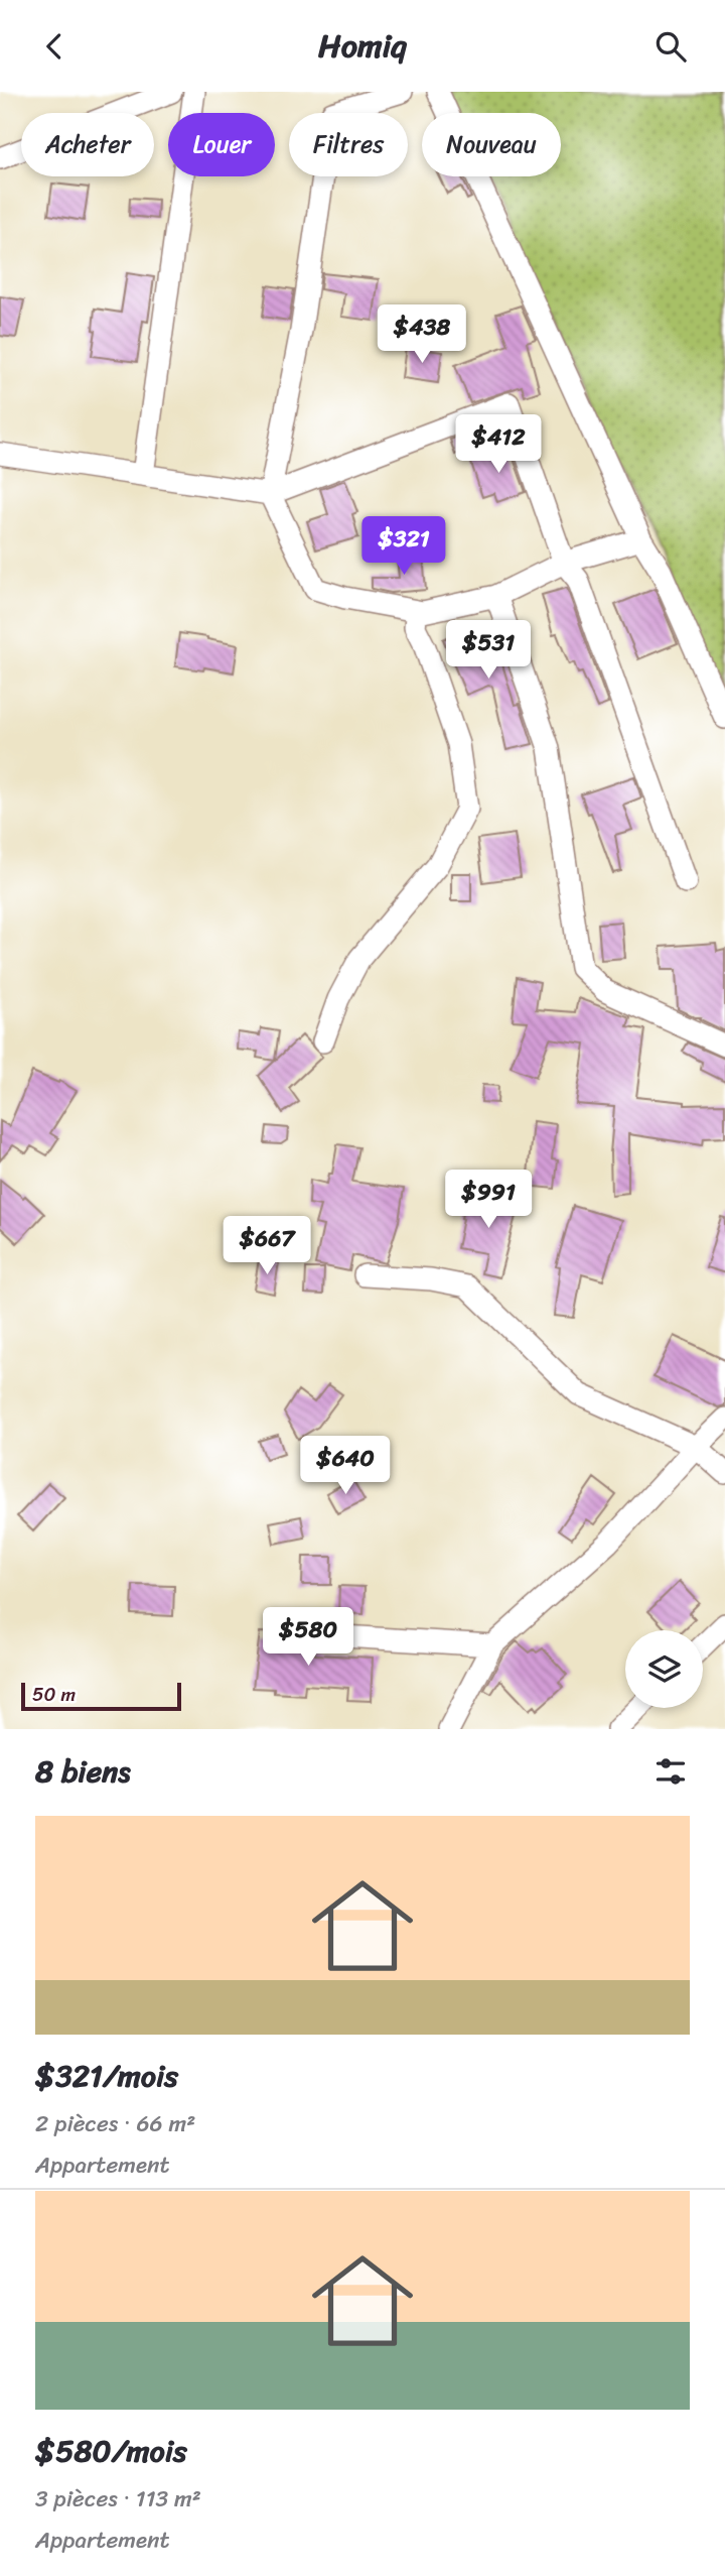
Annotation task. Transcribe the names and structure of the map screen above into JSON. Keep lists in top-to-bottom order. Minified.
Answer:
{"scale_bar":"50 m","page":{"header":"Homiq","chip":["Acheter","Louer","Filtres","Nouveau"],"price":["$438","$412","$321","$531","$991","$667","$640","$580"],"scale":"50 m","heading":"8 biens","list":[{"name":"$321/mois","note":"2 pièces · 66 m² · Appartement"},{"name":"$580/mois","note":"3 pièces · 113 m² · Appartement"}]}}
